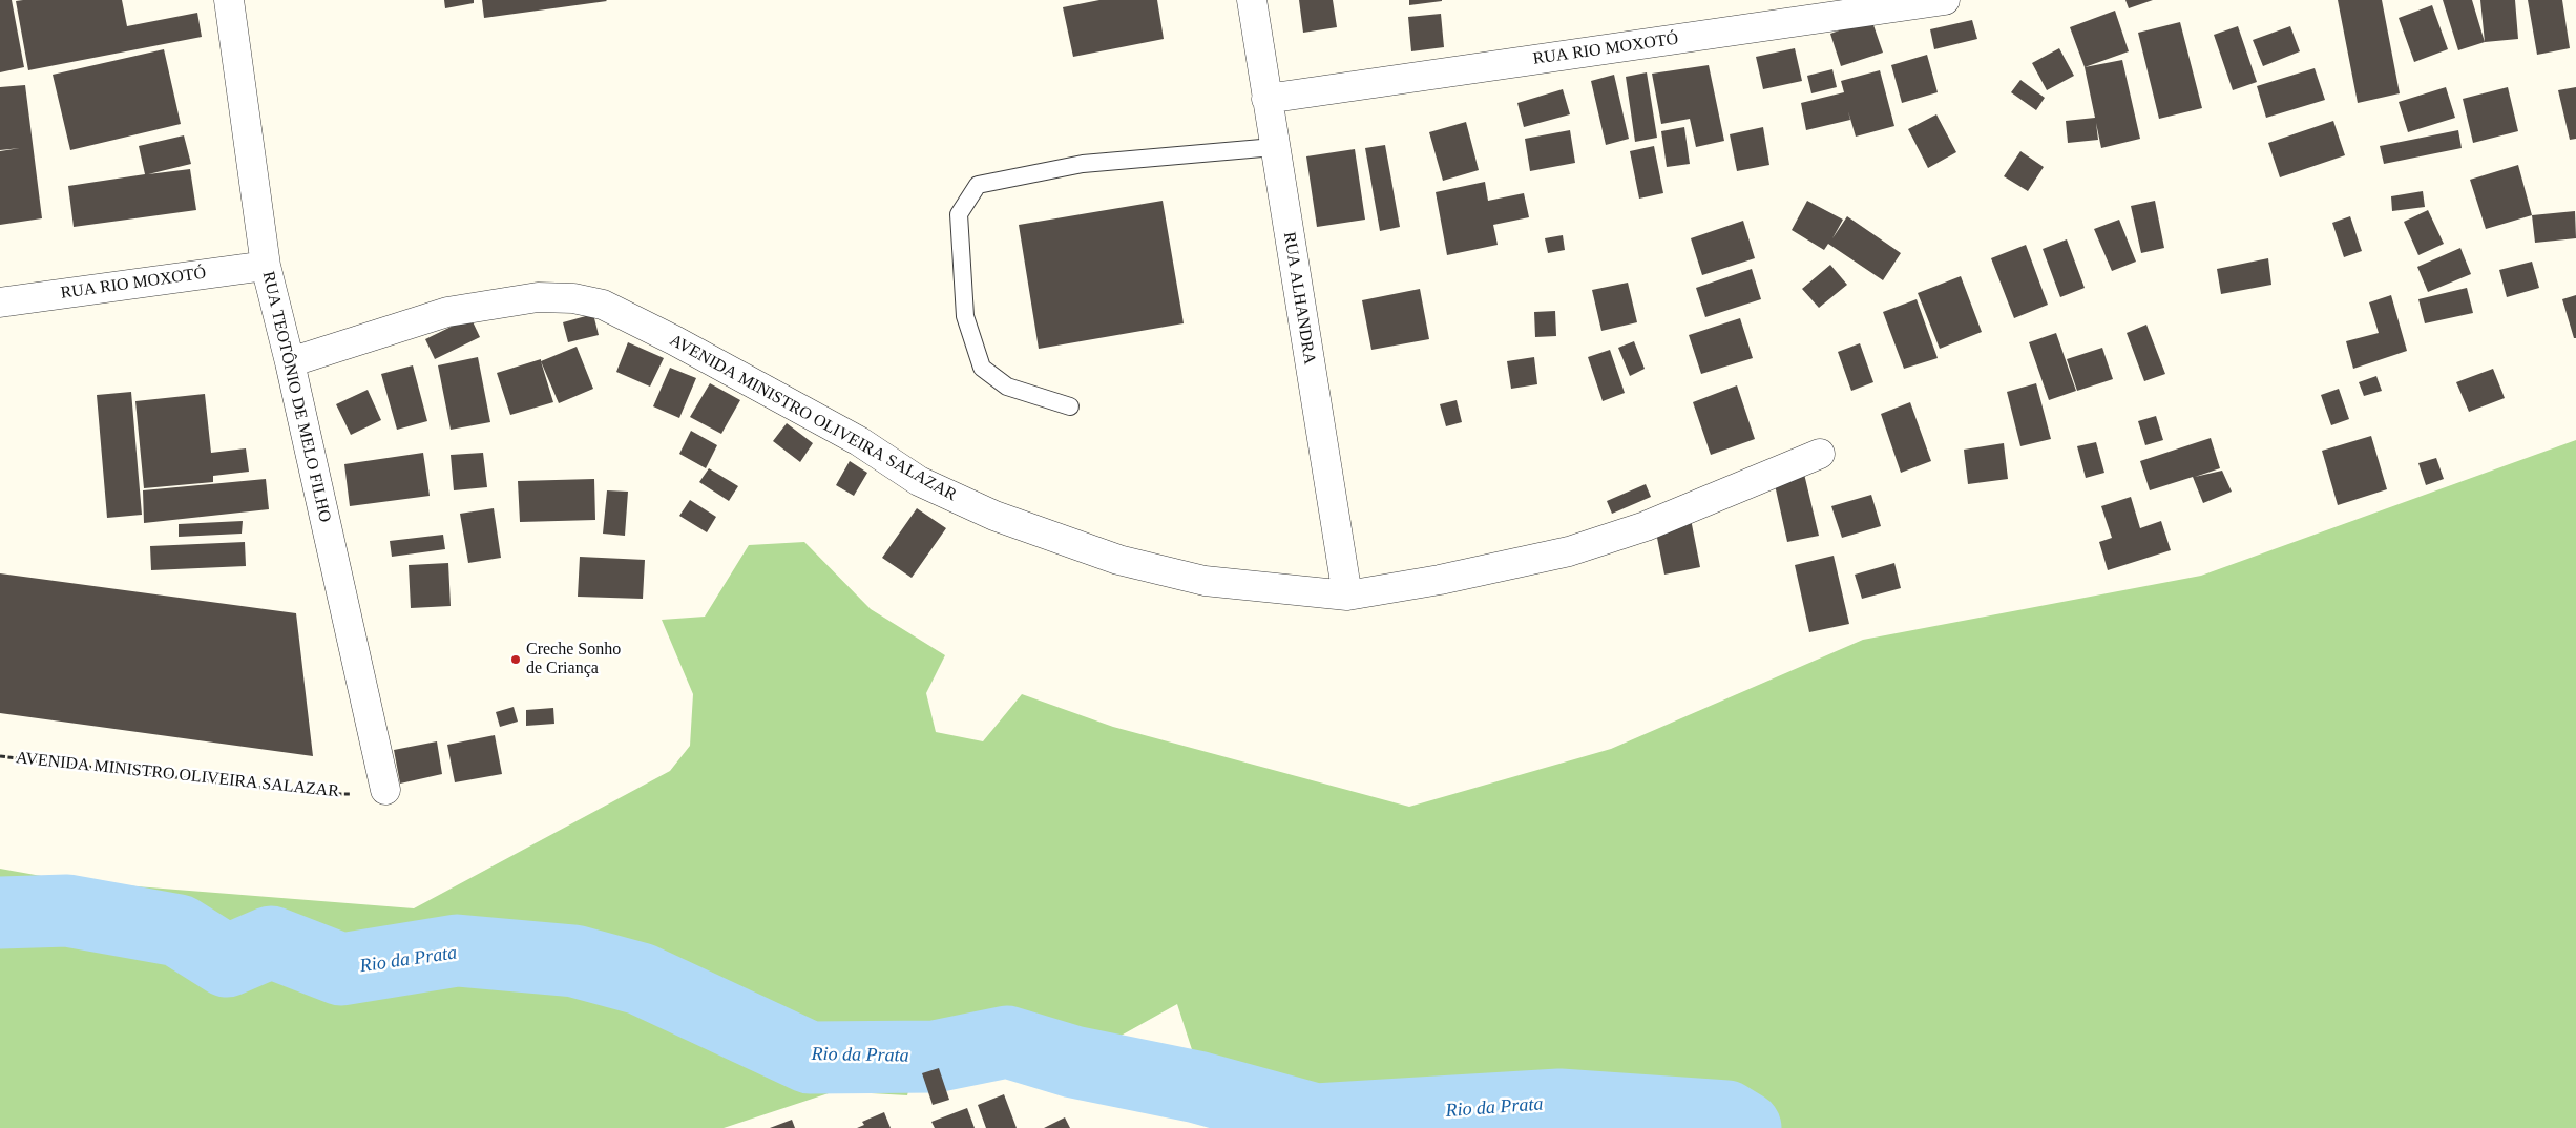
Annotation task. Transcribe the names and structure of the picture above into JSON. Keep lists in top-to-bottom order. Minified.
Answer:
{"streets":{"street":["RUA RIO MOXOTÓ","RUA ALHANDRA","RUA TEOTÔNIO DE MELO FILHO","AVENIDA MINISTRO OLIVEIRA SALAZAR"]},"crossings":[["RUA RIO MOXOTÓ","RUA ALHANDRA"],["RUA RIO MOXOTÓ","RUA TEOTÔNIO DE MELO FILHO"],["RUA ALHANDRA","AVENIDA MINISTRO OLIVEIRA SALAZAR"],["RUA TEOTÔNIO DE MELO FILHO","AVENIDA MINISTRO OLIVEIRA SALAZAR"]],"water":["Rio da Prata"],"places":["Creche Sonho de Criança"]}
